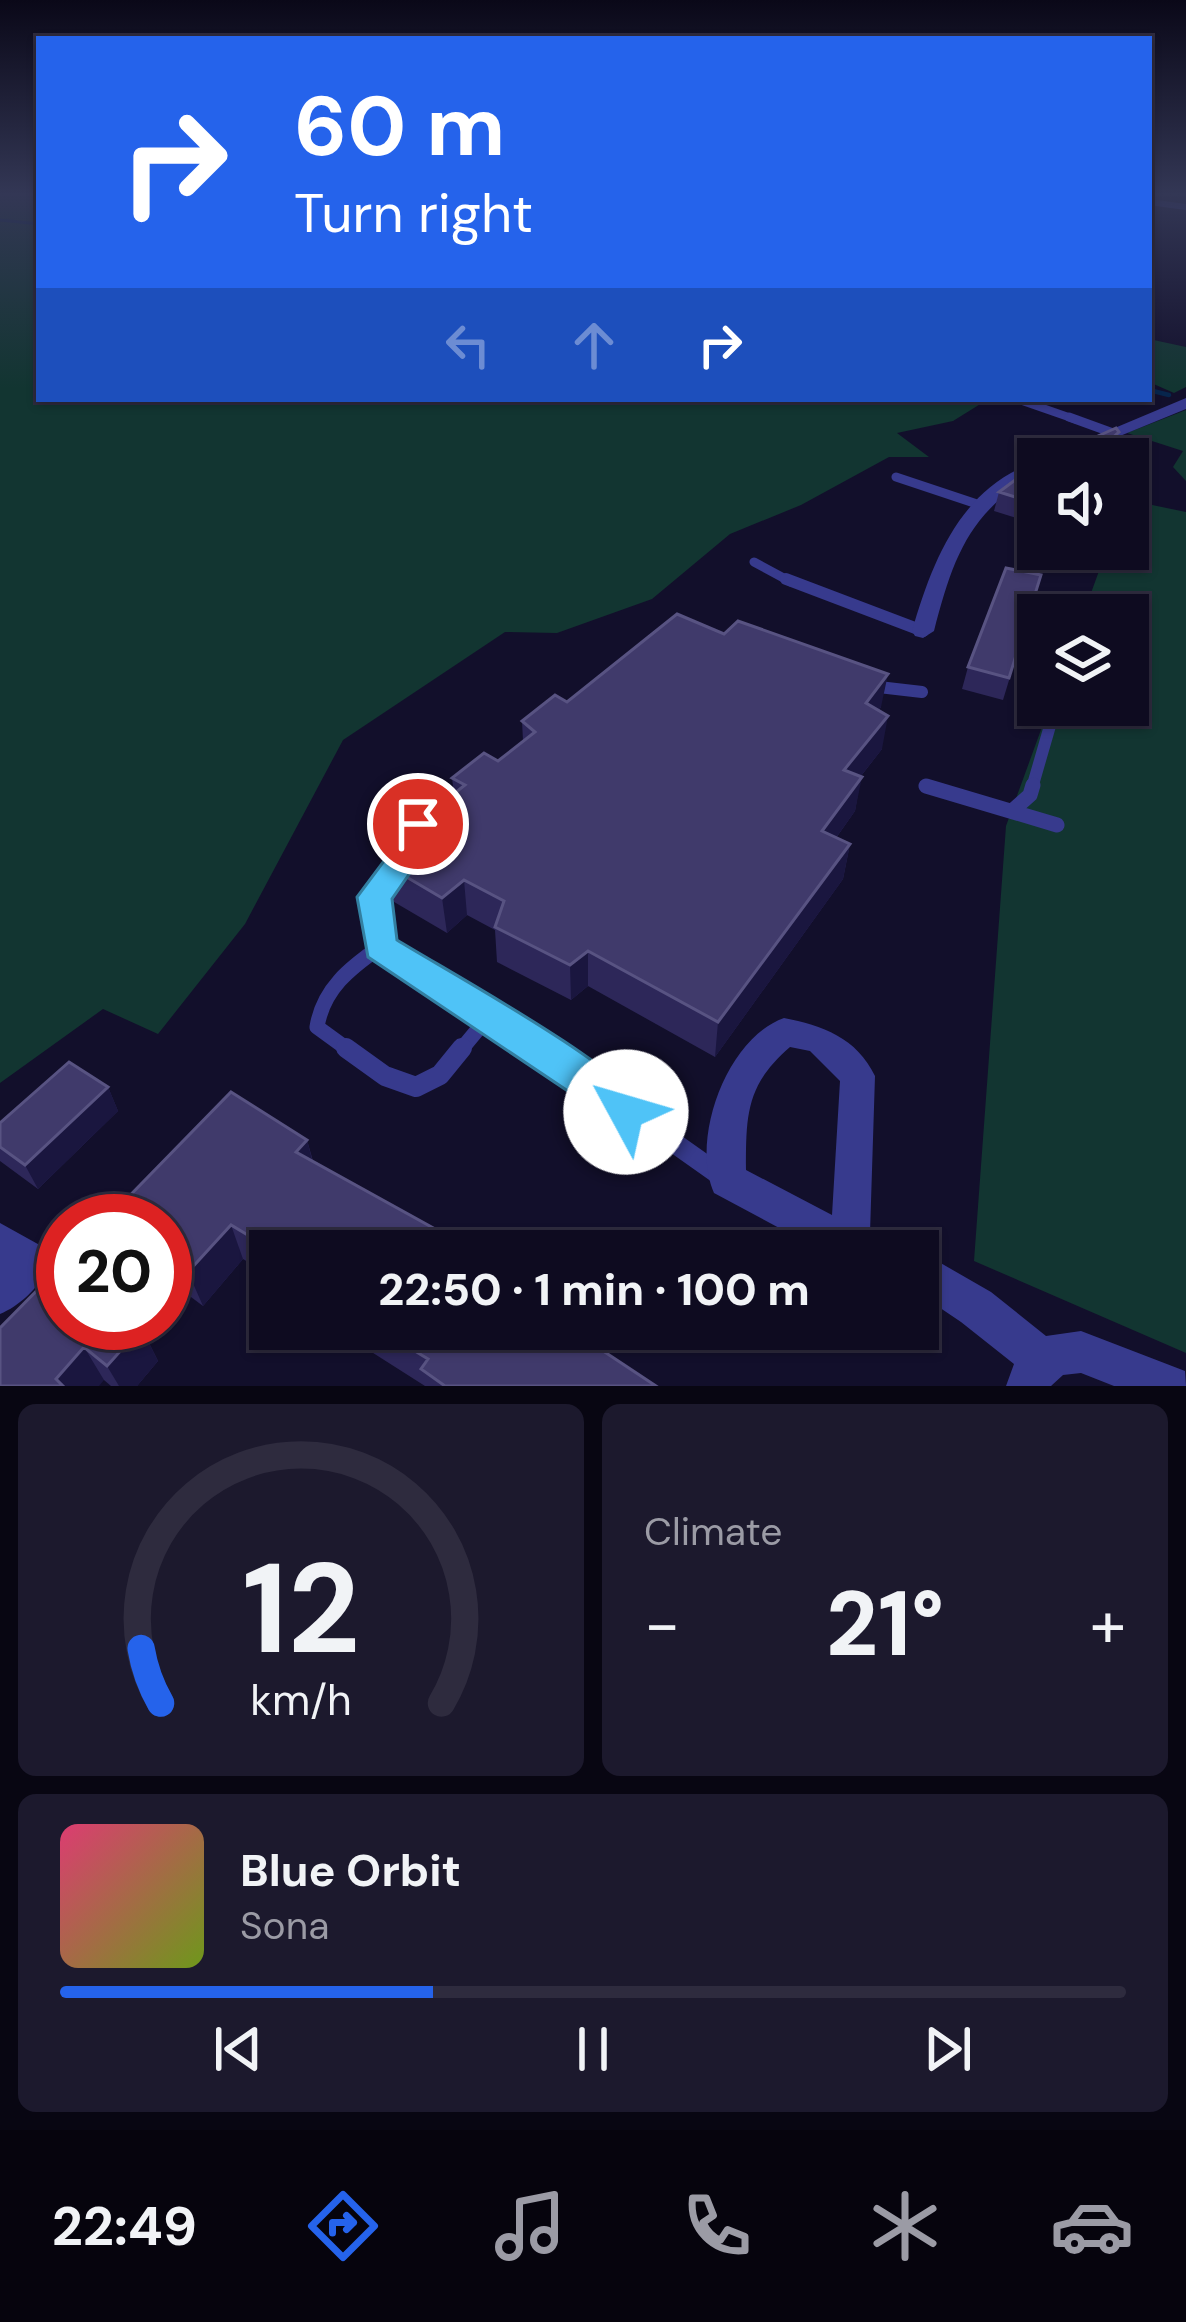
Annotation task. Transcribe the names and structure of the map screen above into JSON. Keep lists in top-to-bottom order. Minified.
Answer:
{"page":{"turn":["60 m","Turn right"],"limit":"20","trip":"22:50 · 1 min · 100 m","tile":"Climate","heat":["−","21°","+"],"song":["Blue Orbit","Sona"],"tabs":"22:49","gauge":["12","km/h"]}}
